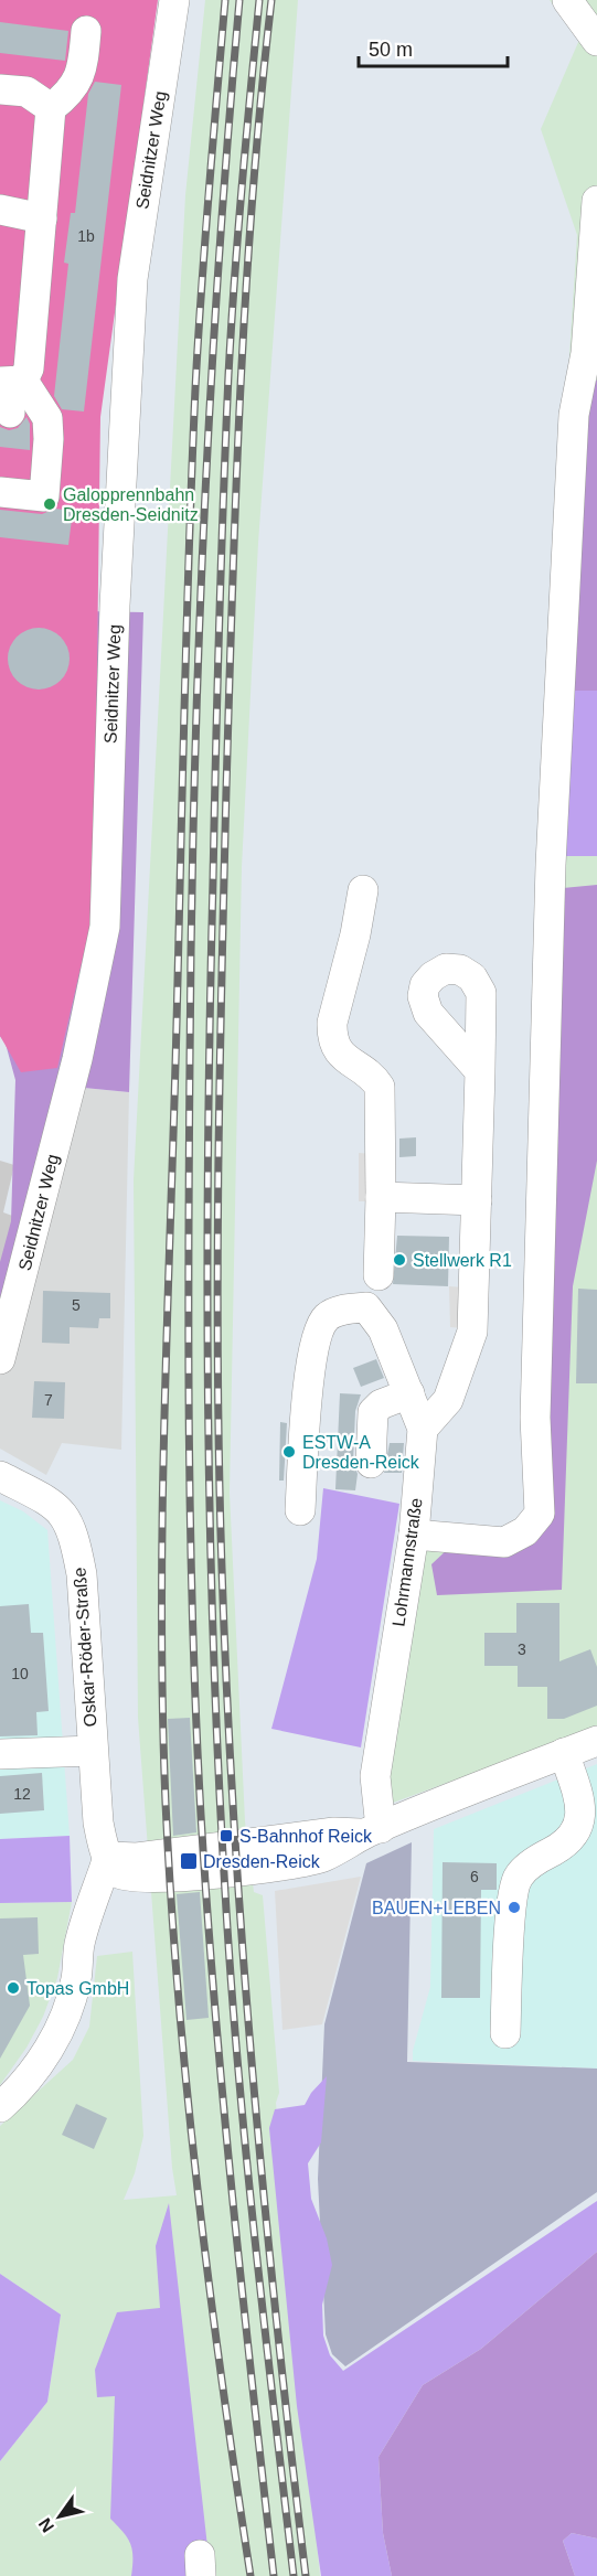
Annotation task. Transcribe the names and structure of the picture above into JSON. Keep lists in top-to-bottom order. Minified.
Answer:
{"streets":{"street":["Seidnitzer Weg","Lohrmannstraße","Oskar-Röder-Straße"]},"places":{"other":["Galopprennbahn Dresden-Seidnitz","Stellwerk R1","ESTW-A Dresden-Reick","BAUEN+LEBEN","Topas GmbH"],"transit":["S-Bahnhof Reick","Dresden-Reick"]},"house_numbers":["1b","5","7","3","10","12","6"],"scale_bar":"50 m","north":"bottom left"}
